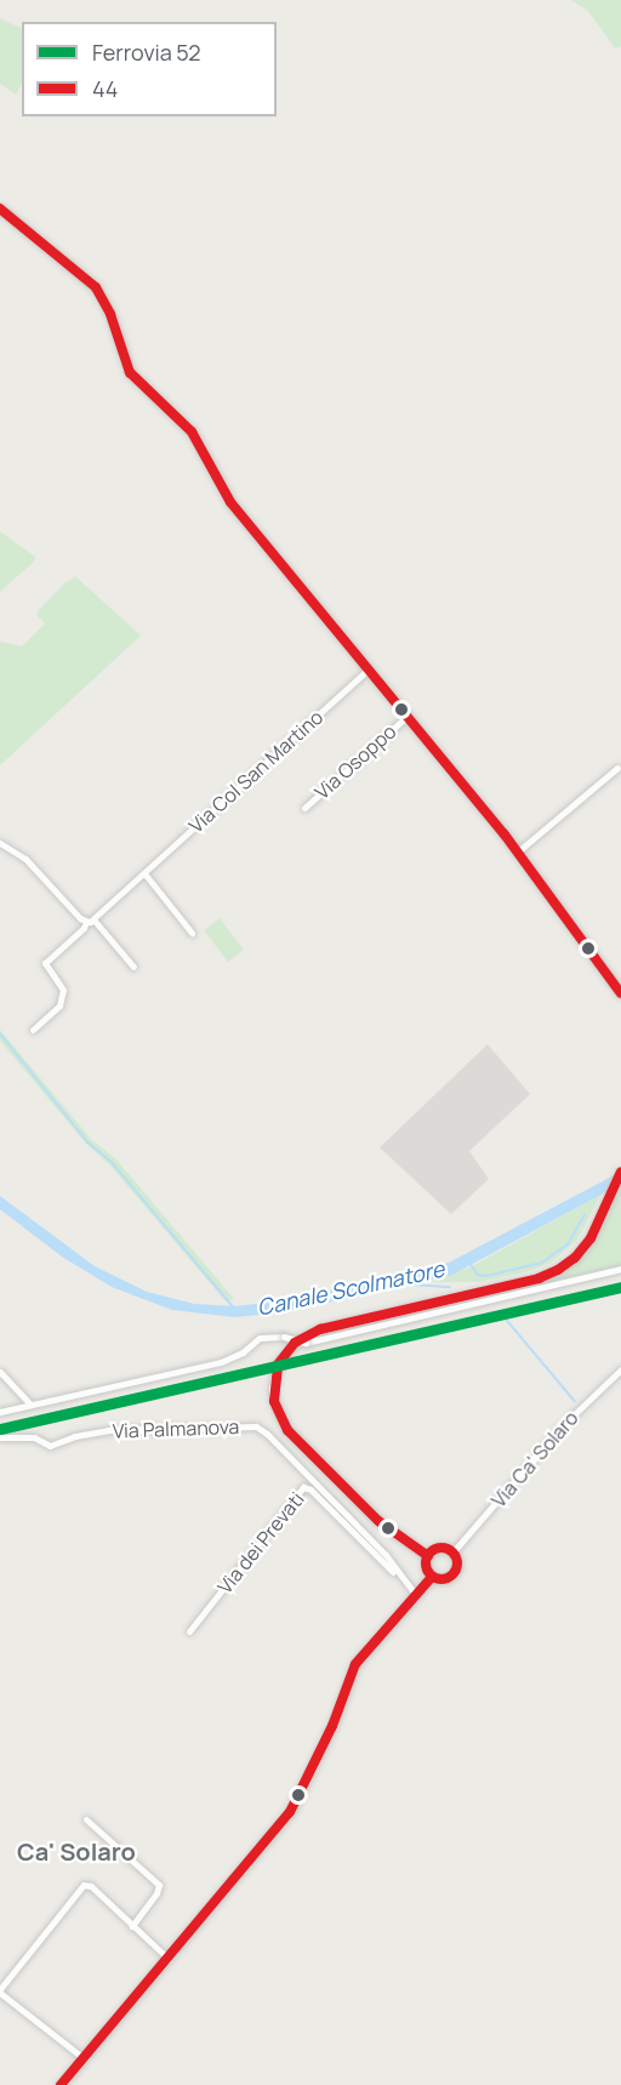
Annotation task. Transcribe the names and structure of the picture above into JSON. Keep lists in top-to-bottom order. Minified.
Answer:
{"streets":{"street":["Via Osoppo","Via Col San Martino","Via Palmanova","Via Ca' Solaro","Via dei Prevati"]},"crossings":[["Via Palmanova","Via Ca' Solaro"],["Via Palmanova","Via dei Prevati"]],"districts":["Ca' Solaro"],"water":["Canale Scolmatore"],"lines":["transit line 44","rail line 52"],"legend":["Ferrovia 52","44"]}
